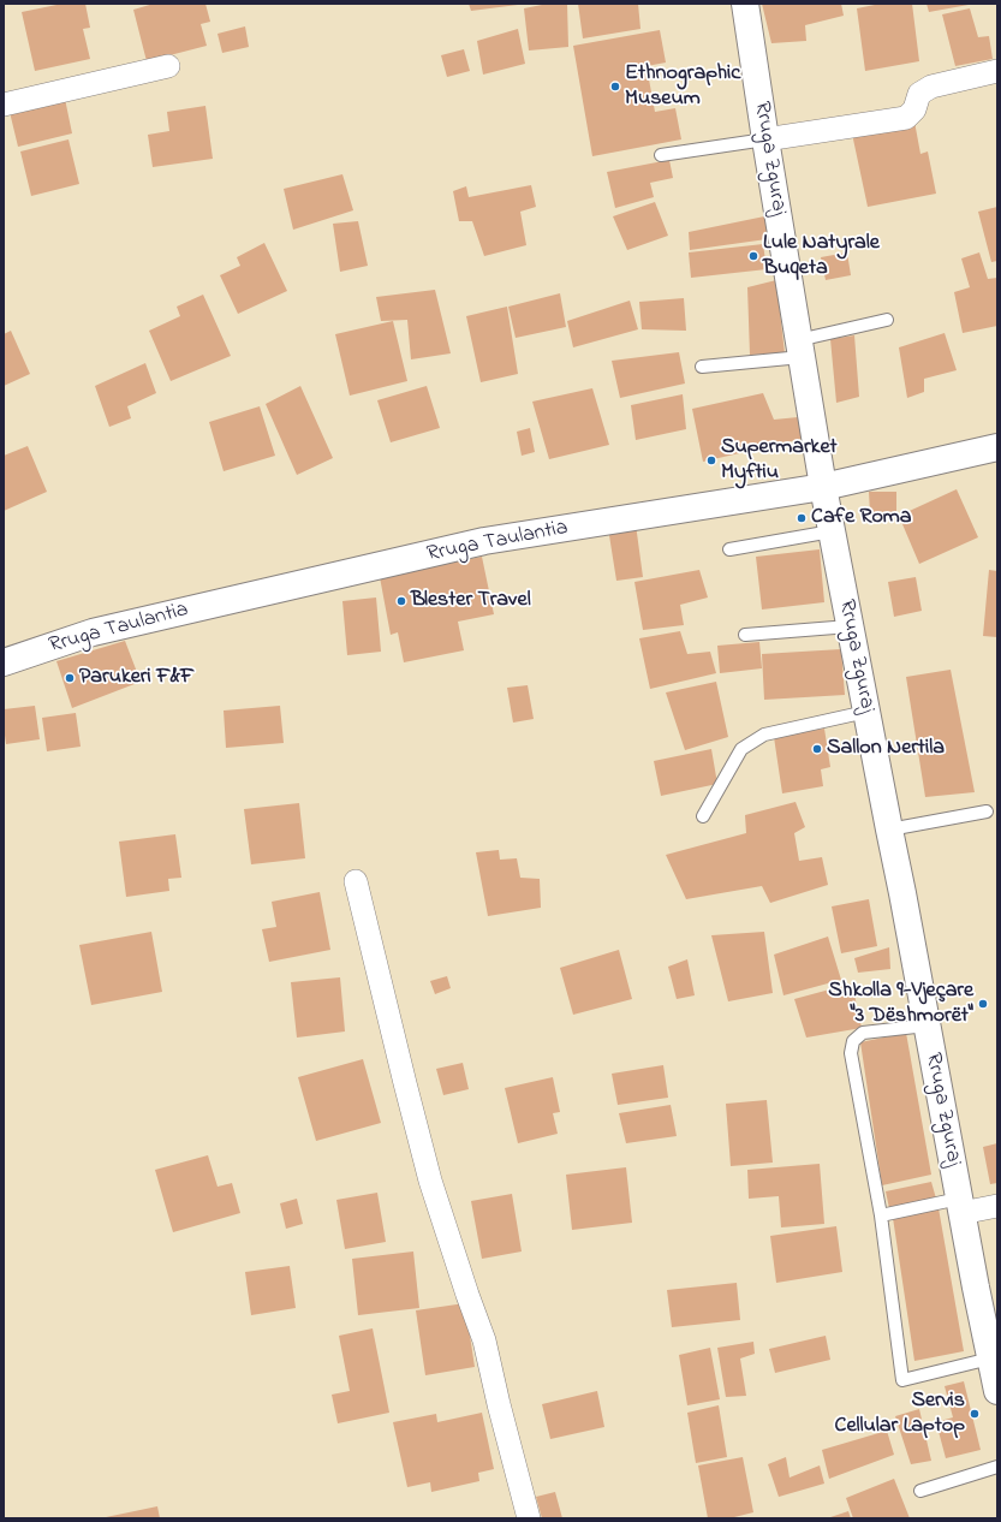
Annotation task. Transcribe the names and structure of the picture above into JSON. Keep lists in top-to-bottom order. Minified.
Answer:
{"streets":{"main road":["Rruga Zguraj","Rruga Taulantia"]},"crossings":[["Rruga Zguraj","Rruga Taulantia"]],"places":["Ethnographic Museum","Lule Natyrale Buqeta","Supermarket Myftiu","Cafe Roma","Blester Travel","Parukeri F&F","Sallon Nertila","Shkolla 9-Vjeçare \"3 Dëshmorët\"","Servis Cellular Laptop"]}
